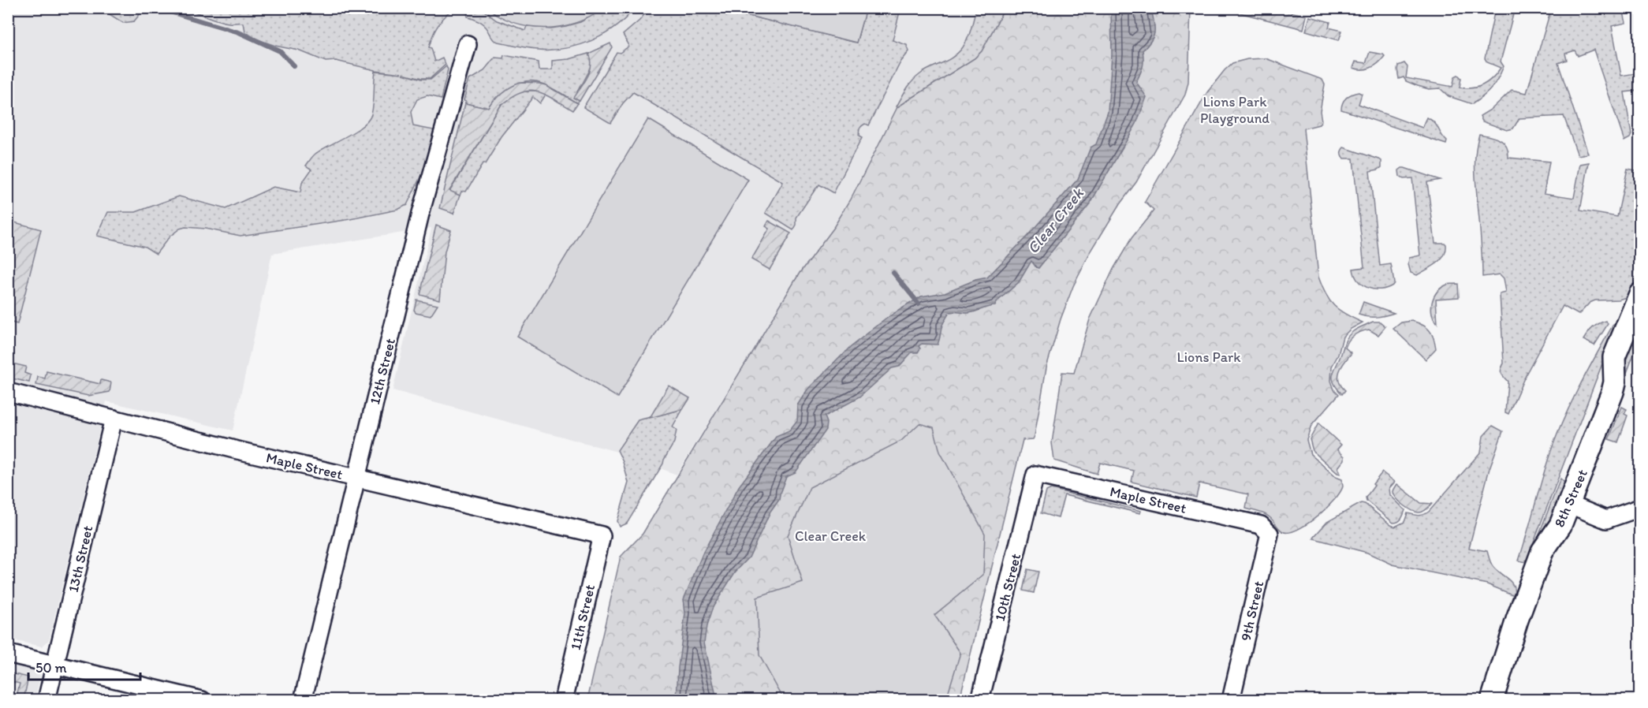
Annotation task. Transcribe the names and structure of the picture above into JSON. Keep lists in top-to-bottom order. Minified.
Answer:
{"streets":{"street":["12th Street","Maple Street","8th Street","13th Street","10th Street","9th Street","11th Street"]},"crossings":[["12th Street","Maple Street"],["Maple Street","13th Street"],["Maple Street","10th Street"],["Maple Street","9th Street"],["Maple Street","11th Street"]],"water":["Clear Creek"],"parks":["Lions Park Playground","Lions Park","Clear Creek"],"scale_bar":"50 m"}
